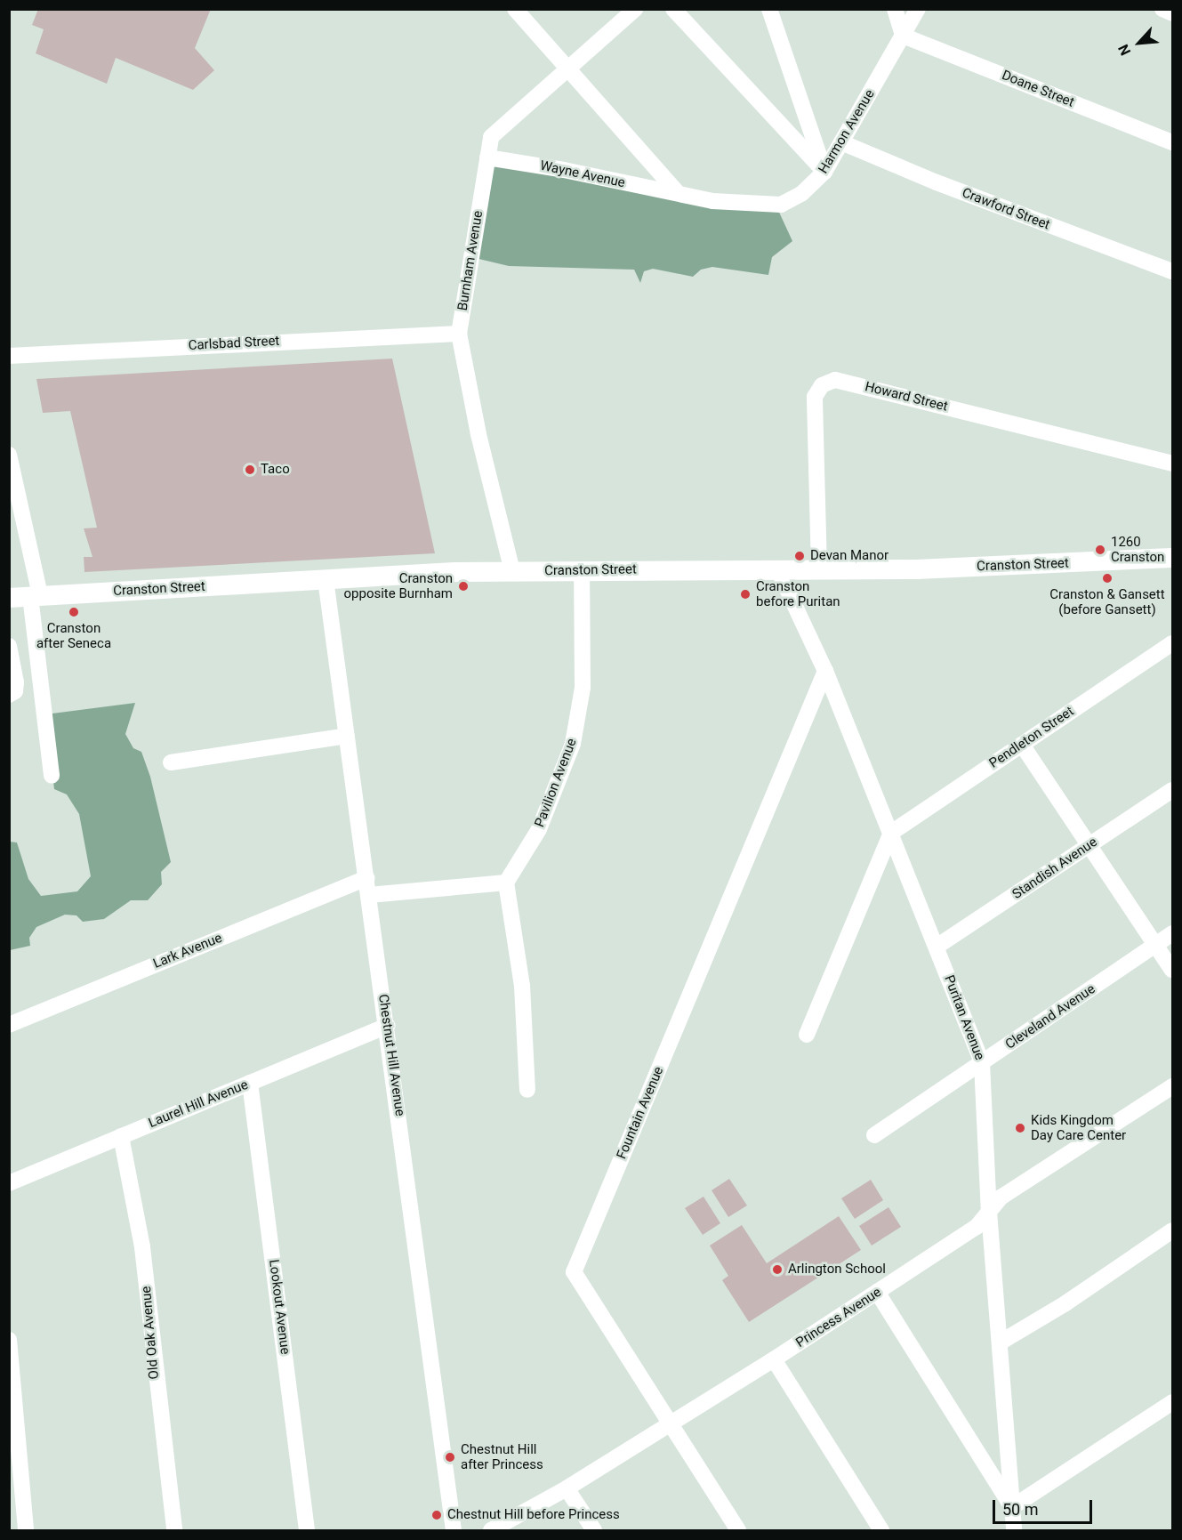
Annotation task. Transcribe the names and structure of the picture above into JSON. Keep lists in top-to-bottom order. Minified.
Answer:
{"streets":{"main road":["Cranston Street"],"street":["Doane Street","Harmon Avenue","Wayne Avenue","Crawford Street","Burnham Avenue","Carlsbad Street","Howard Street","Pendleton Street","Pavilion Avenue","Standish Avenue","Lark Avenue","Cleveland Avenue","Puritan Avenue","Chestnut Hill Avenue","Laurel Hill Avenue","Fountain Avenue","Lookout Avenue","Princess Avenue","Old Oak Avenue"]},"crossings":[["Doane Street","Harmon Avenue"],["Harmon Avenue","Wayne Avenue"],["Harmon Avenue","Crawford Street"],["Wayne Avenue","Burnham Avenue"],["Burnham Avenue","Carlsbad Street"],["Burnham Avenue","Cranston Street"],["Howard Street","Cranston Street"],["Cranston Street","Pavilion Avenue"],["Cranston Street","Puritan Avenue"],["Cranston Street","Chestnut Hill Avenue"],["Pendleton Street","Puritan Avenue"],["Standish Avenue","Puritan Avenue"],["Lark Avenue","Chestnut Hill Avenue"],["Cleveland Avenue","Puritan Avenue"],["Puritan Avenue","Fountain Avenue"],["Puritan Avenue","Princess Avenue"],["Chestnut Hill Avenue","Laurel Hill Avenue"],["Laurel Hill Avenue","Lookout Avenue"],["Laurel Hill Avenue","Old Oak Avenue"],["Fountain Avenue","Princess Avenue"]],"places":["Taco","1260 Cranston","Devan Manor","Cranston & Gansett (before Gansett)","Cranston opposite Burnham","Cranston before Puritan","Cranston after Seneca","Kids Kingdom Day Care Center","Arlington School","Chestnut Hill after Princess","Chestnut Hill before Princess"],"scale_bar":"50 m","north":"bottom left"}
